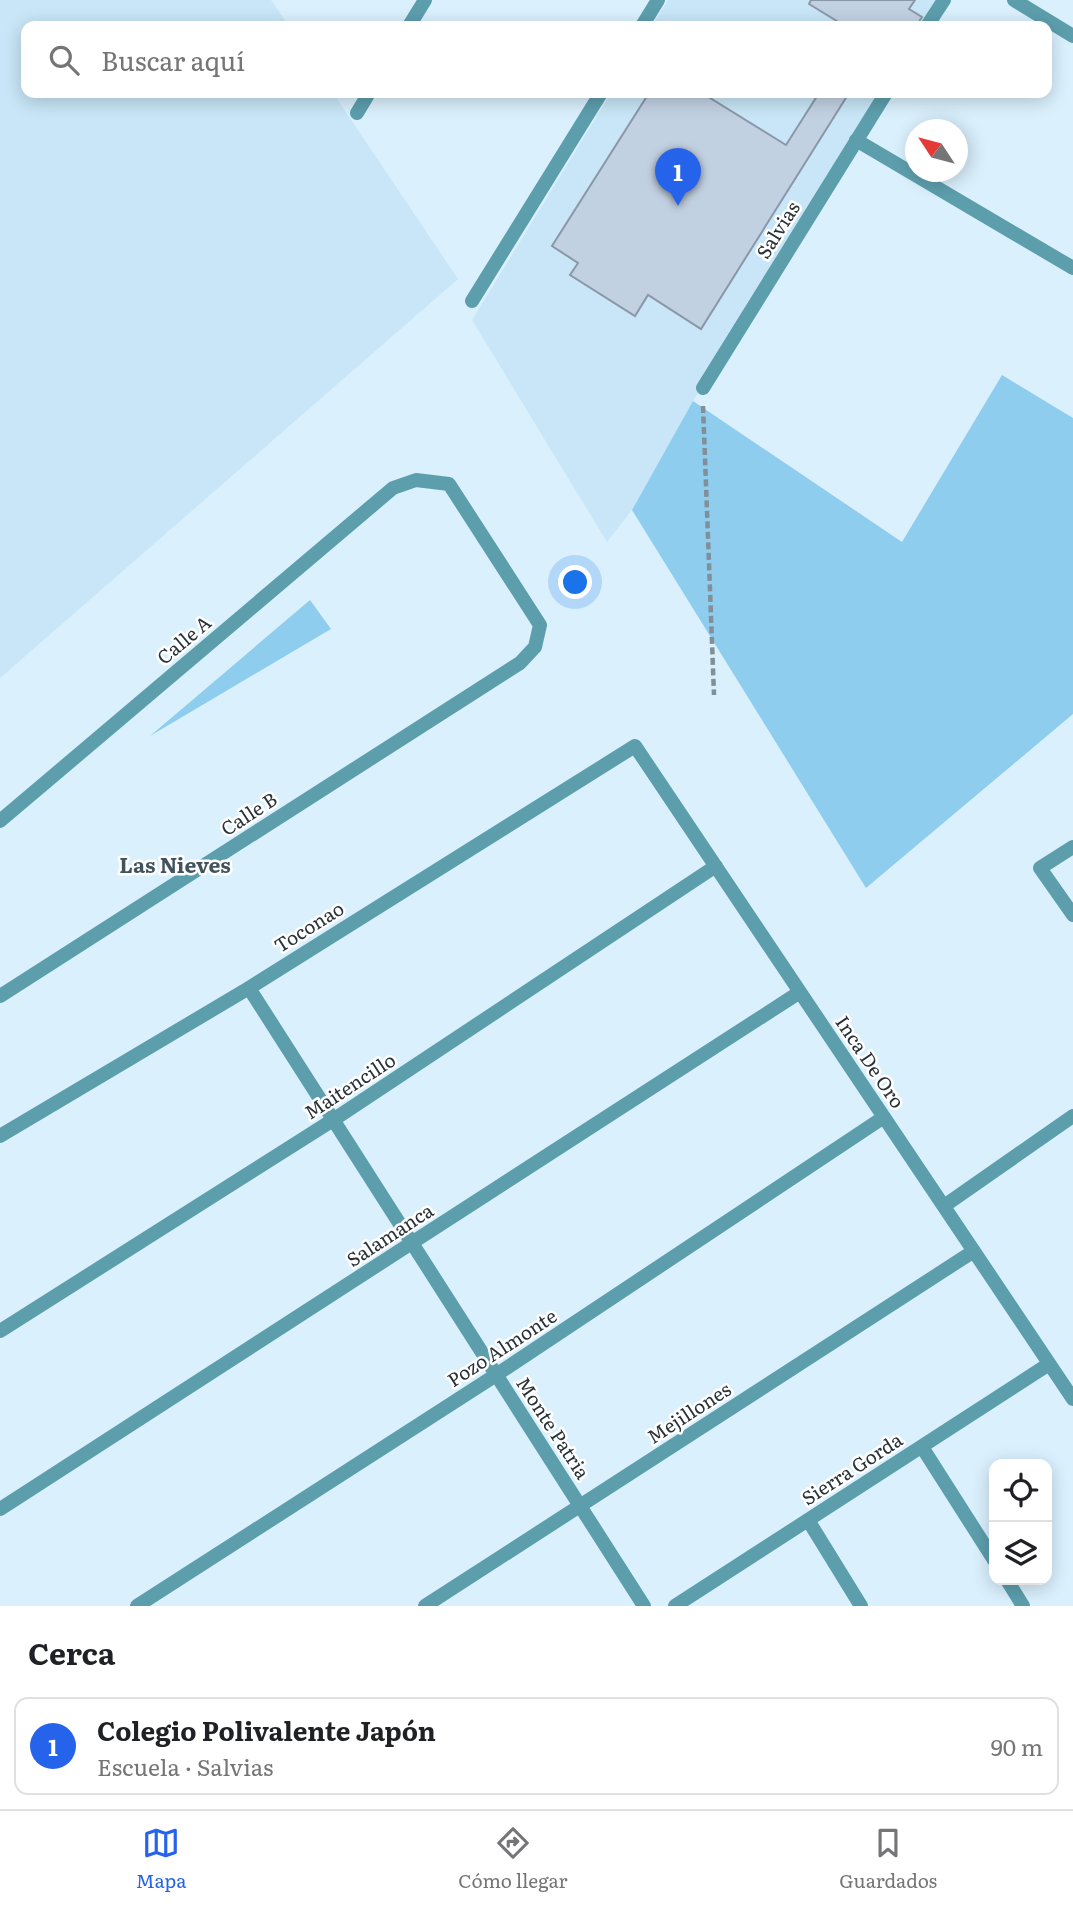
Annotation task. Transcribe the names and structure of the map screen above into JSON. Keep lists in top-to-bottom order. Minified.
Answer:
{"streets":{"street":["Salvias","Calle A","Calle B","Toconao","Inca De Oro","Maitencillo","Salamanca","Pozo Almonte","Mejillones","Monte Patria","Sierra Gorda"]},"crossings":[["Calle A","Calle B"],["Toconao","Inca De Oro"],["Toconao","Monte Patria"],["Inca De Oro","Maitencillo"],["Inca De Oro","Salamanca"],["Inca De Oro","Pozo Almonte"],["Inca De Oro","Mejillones"],["Inca De Oro","Sierra Gorda"],["Maitencillo","Monte Patria"],["Salamanca","Monte Patria"],["Pozo Almonte","Monte Patria"],["Mejillones","Monte Patria"]],"districts":["Las Nieves"],"north":"top left","page":{"search":"Buscar aquí","pins":"1","heading":"Cerca","list":[{"mark":"1","name":"Colegio Polivalente Japón","note":"Escuela · Salvias","value":"90 m"}],"nav":["Mapa","Cómo llegar","Guardados"]}}
